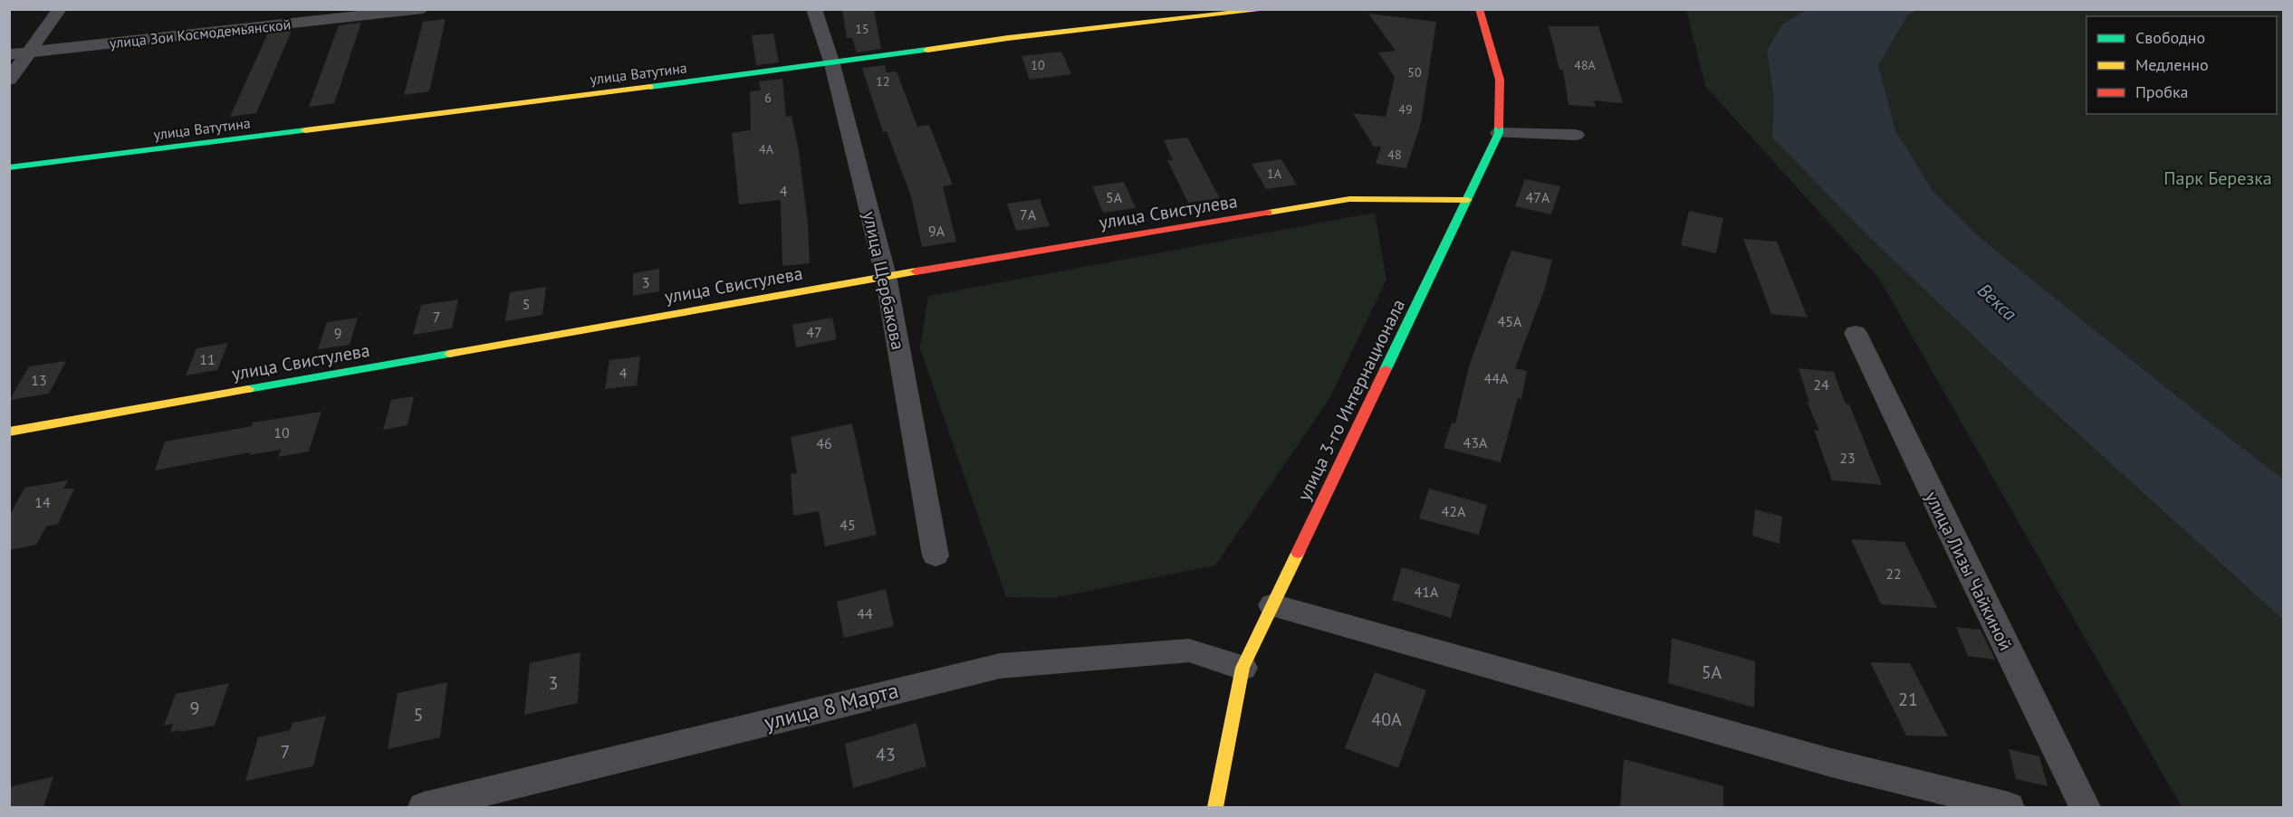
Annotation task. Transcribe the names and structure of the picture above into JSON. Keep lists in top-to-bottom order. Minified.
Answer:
{"streets":{"street":["улица Зои Космодемьянской","улица Ватутина","улица Свистулева","улица Щербакова","улица 3-го Интернационала","улица Лизы Чайкиной","улица 8 Марта"]},"crossings":[["улица Ватутина","улица Щербакова"],["улица Свистулева","улица Щербакова"],["улица Свистулева","улица 3-го Интернационала"],["улица 3-го Интернационала","улица 8 Марта"]],"water":["Векса"],"parks":["Парк Березка"],"house_numbers":["15","10","48А","50","12","6","49","4А","48","1А","4","5А","47А","7А","9А","3","5","7","45А","47","9","11","4","44А","13","24","10","43А","46","23","14","42А","45","22","41А","44","5А","3","21","9","5","40А","7","43"],"legend":["Свободно","Медленно","Пробка"]}
